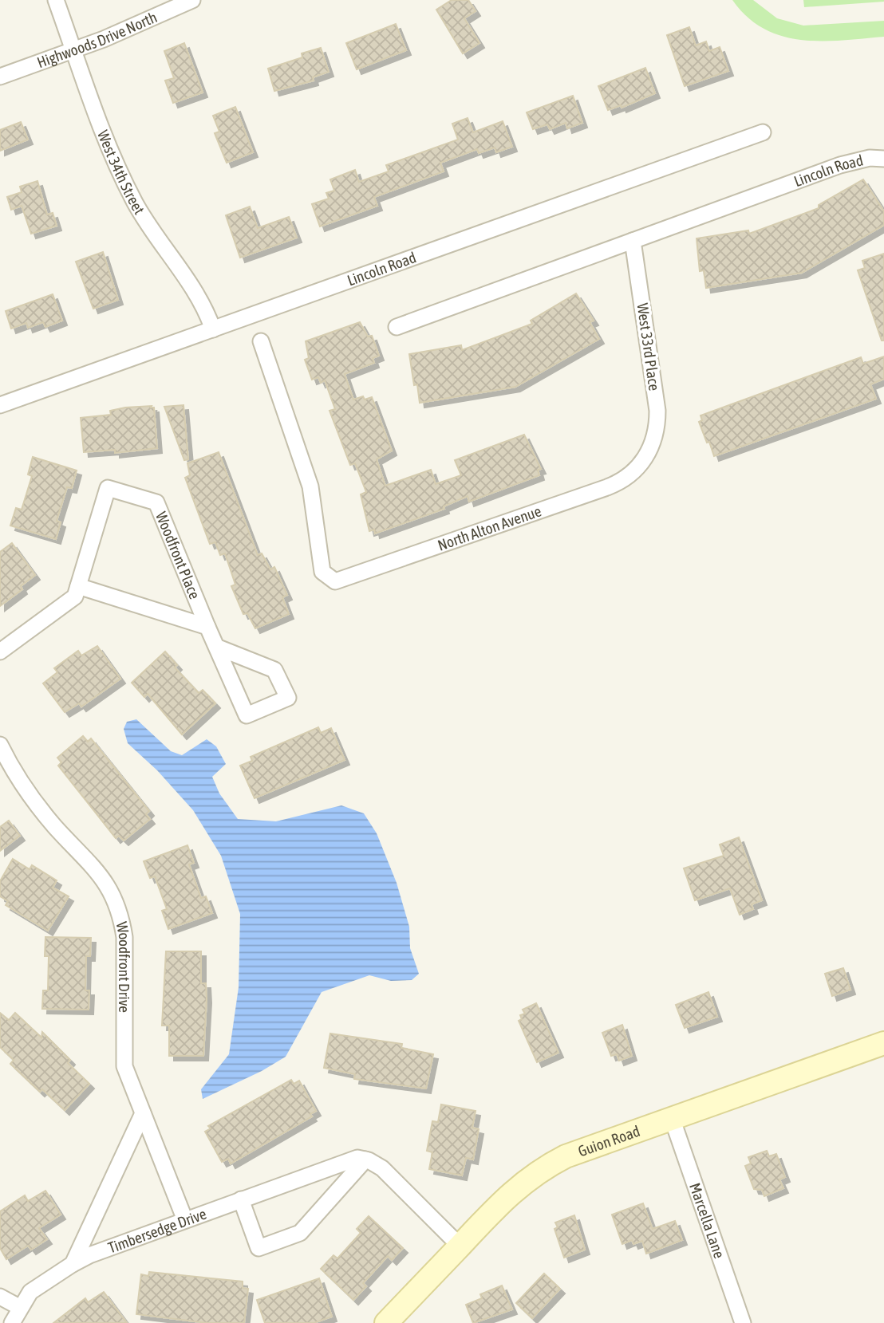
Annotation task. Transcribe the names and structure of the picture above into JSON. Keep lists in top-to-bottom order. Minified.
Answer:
{"streets":{"street":["Highwoods Drive North","West 34th Street","Lincoln Road","West 33rd Place","North Alton Avenue","Woodfront Place","Woodfront Drive","Guion Road","Marcella Lane","Timbersedge Drive"]},"crossings":[["Highwoods Drive North","West 34th Street"],["West 34th Street","Lincoln Road"],["Lincoln Road","West 33rd Place"],["West 33rd Place","North Alton Avenue"],["Woodfront Drive","Timbersedge Drive"],["Guion Road","Marcella Lane"]]}
